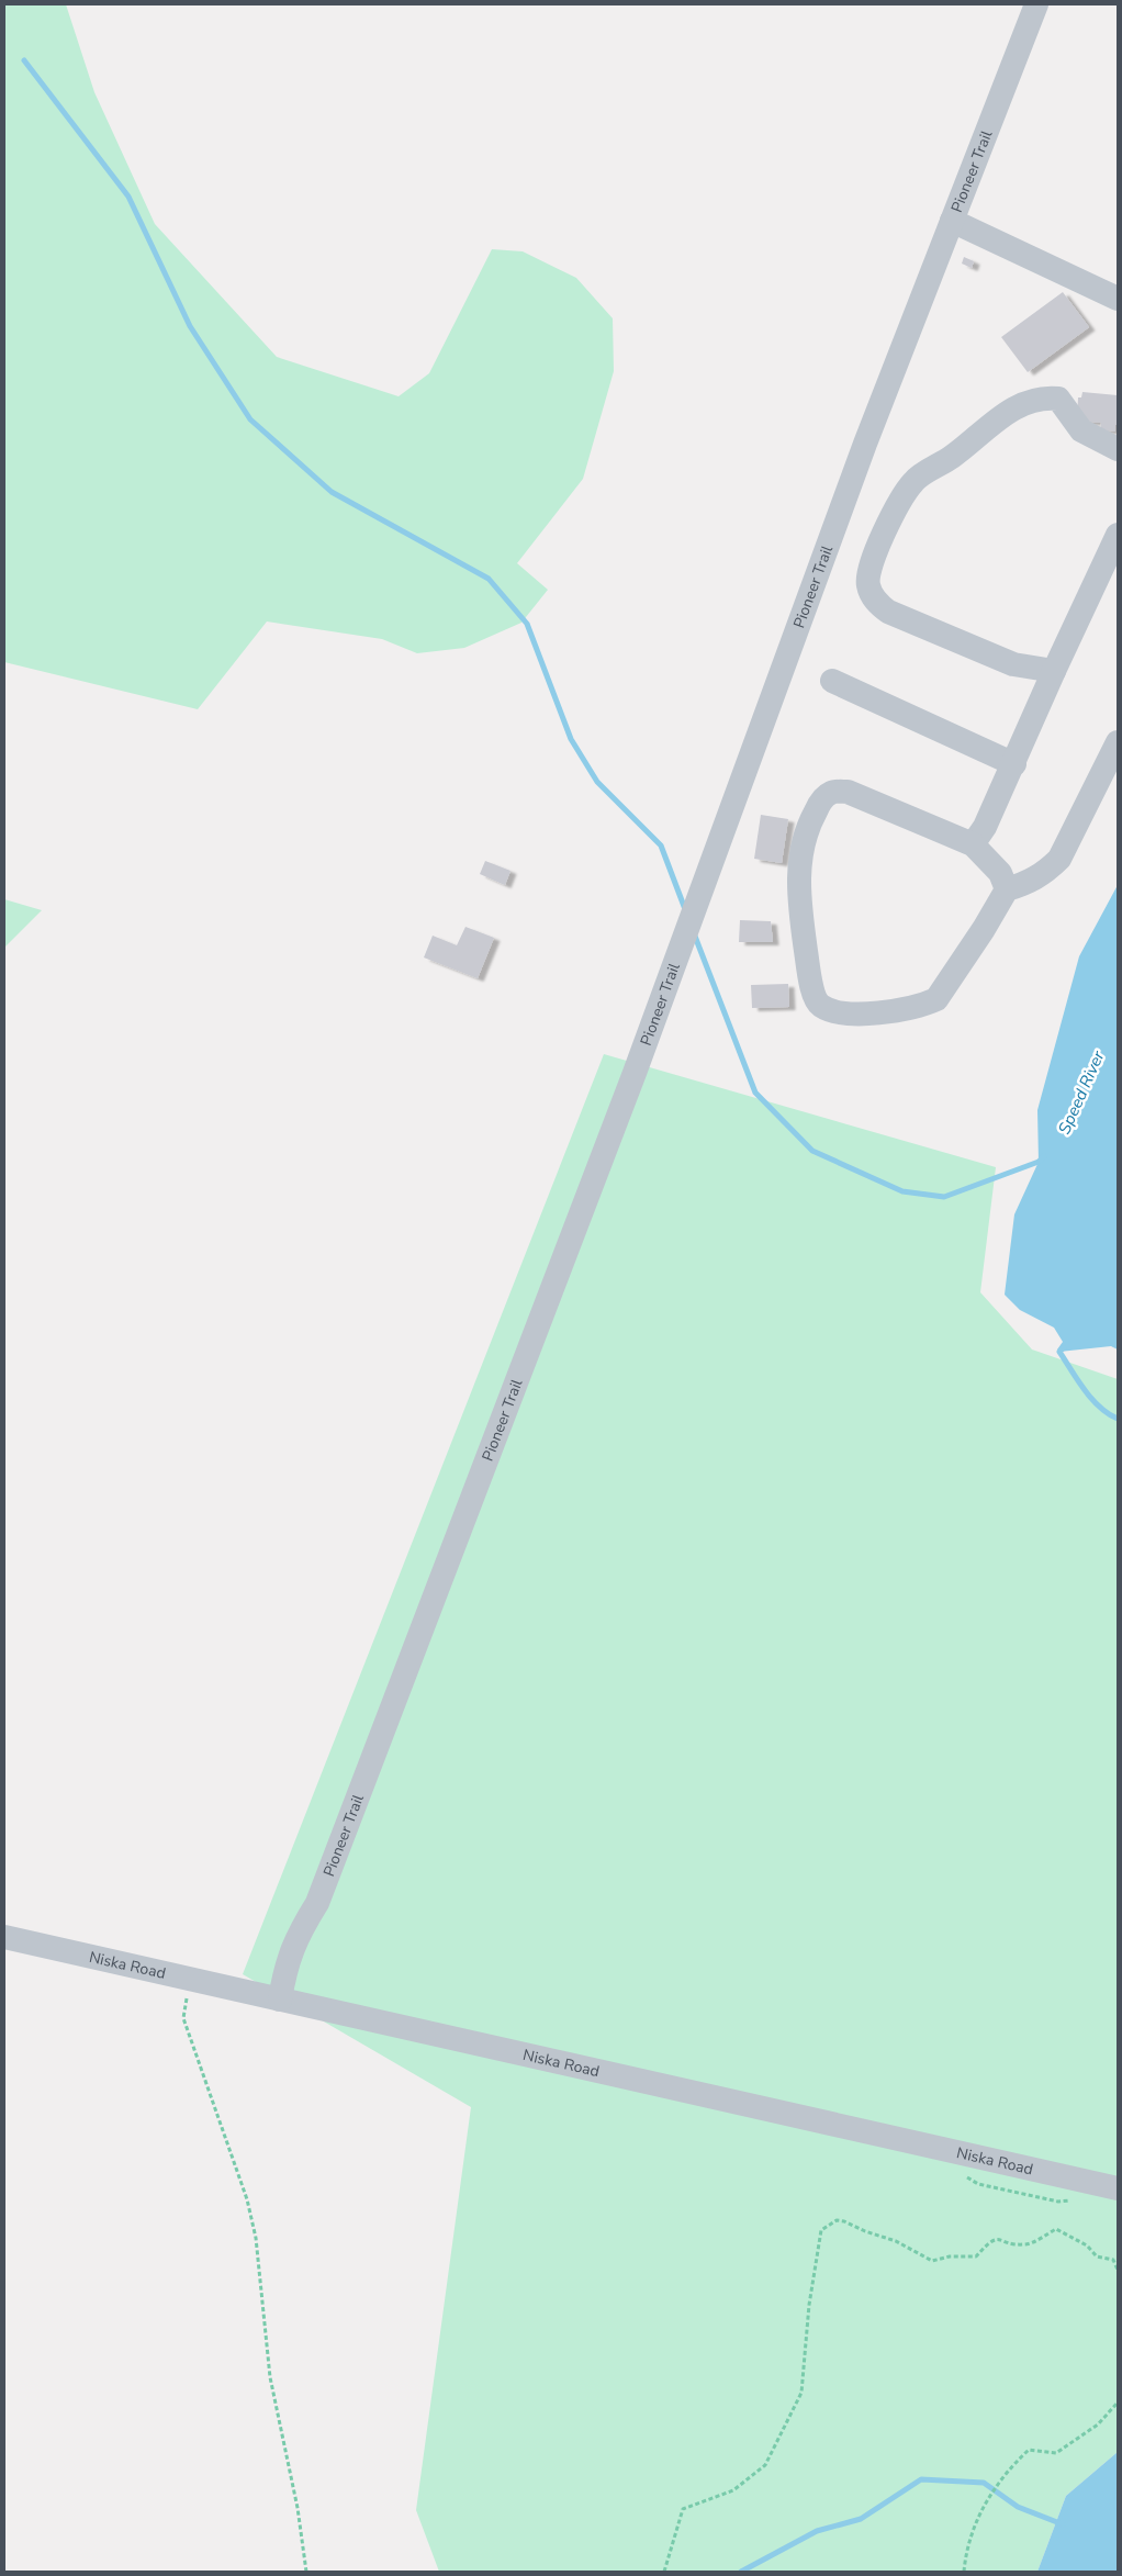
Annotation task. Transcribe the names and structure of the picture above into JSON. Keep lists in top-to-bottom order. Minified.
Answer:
{"streets":{"street":["Pioneer Trail","Niska Road"]},"crossings":[["Pioneer Trail","Niska Road"]],"water":["Speed River"]}
